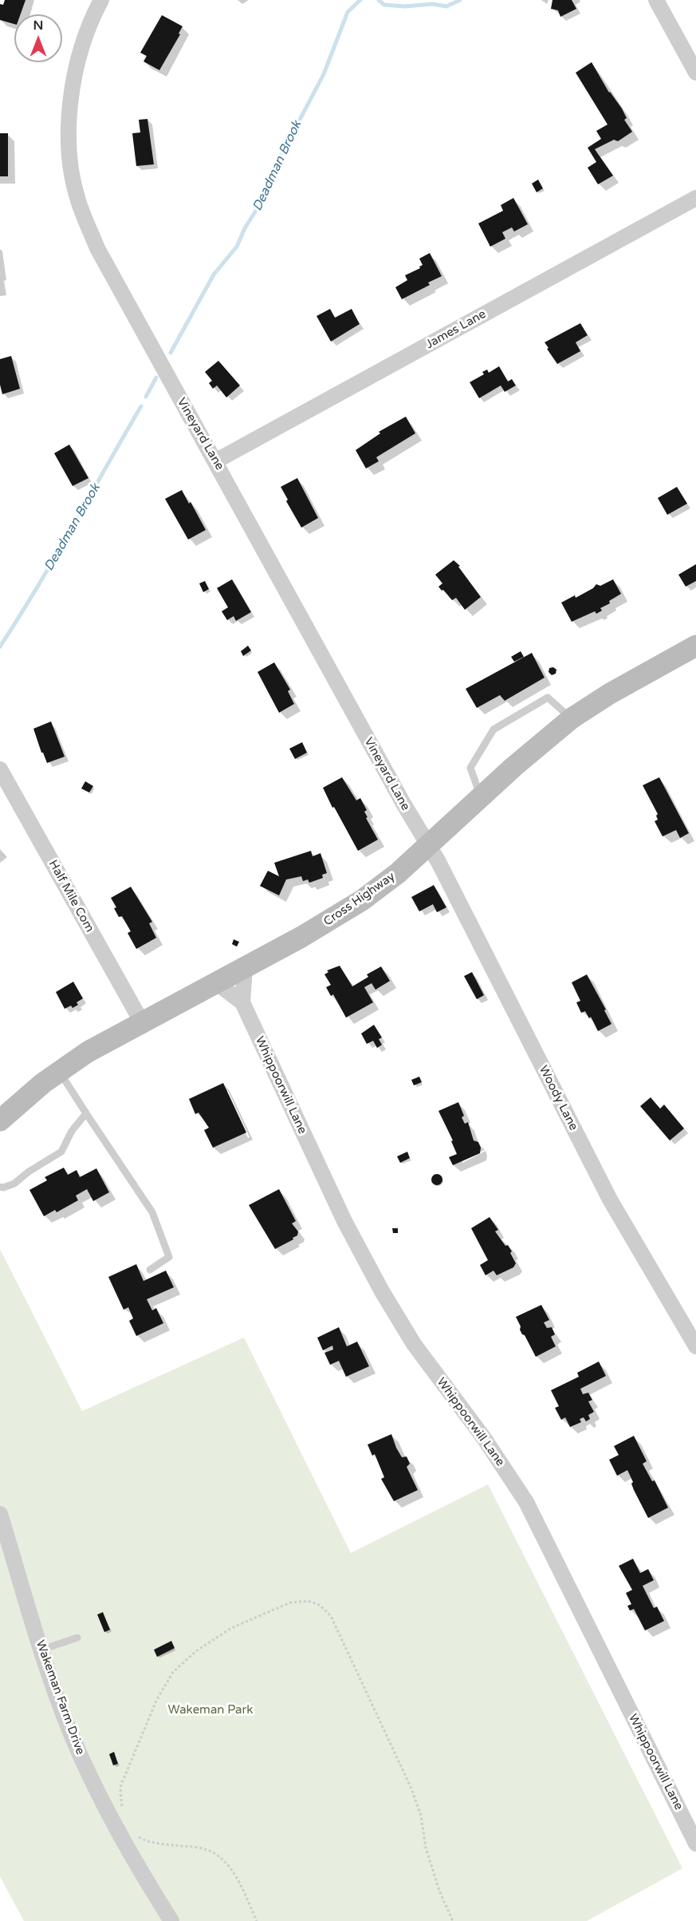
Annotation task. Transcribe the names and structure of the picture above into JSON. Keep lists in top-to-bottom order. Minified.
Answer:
{"streets":{"street":["James Lane","Vineyard Lane","Half Mile Com","Cross Highway","Whippoorwill Lane","Woody Lane","Wakeman Farm Drive"]},"crossings":[["James Lane","Vineyard Lane"],["Vineyard Lane","Cross Highway"],["Vineyard Lane","Woody Lane"],["Half Mile Com","Cross Highway"],["Cross Highway","Whippoorwill Lane"],["Cross Highway","Woody Lane"]],"water":["Deadman Brook"],"parks":["Wakeman Park"],"north":"top"}
